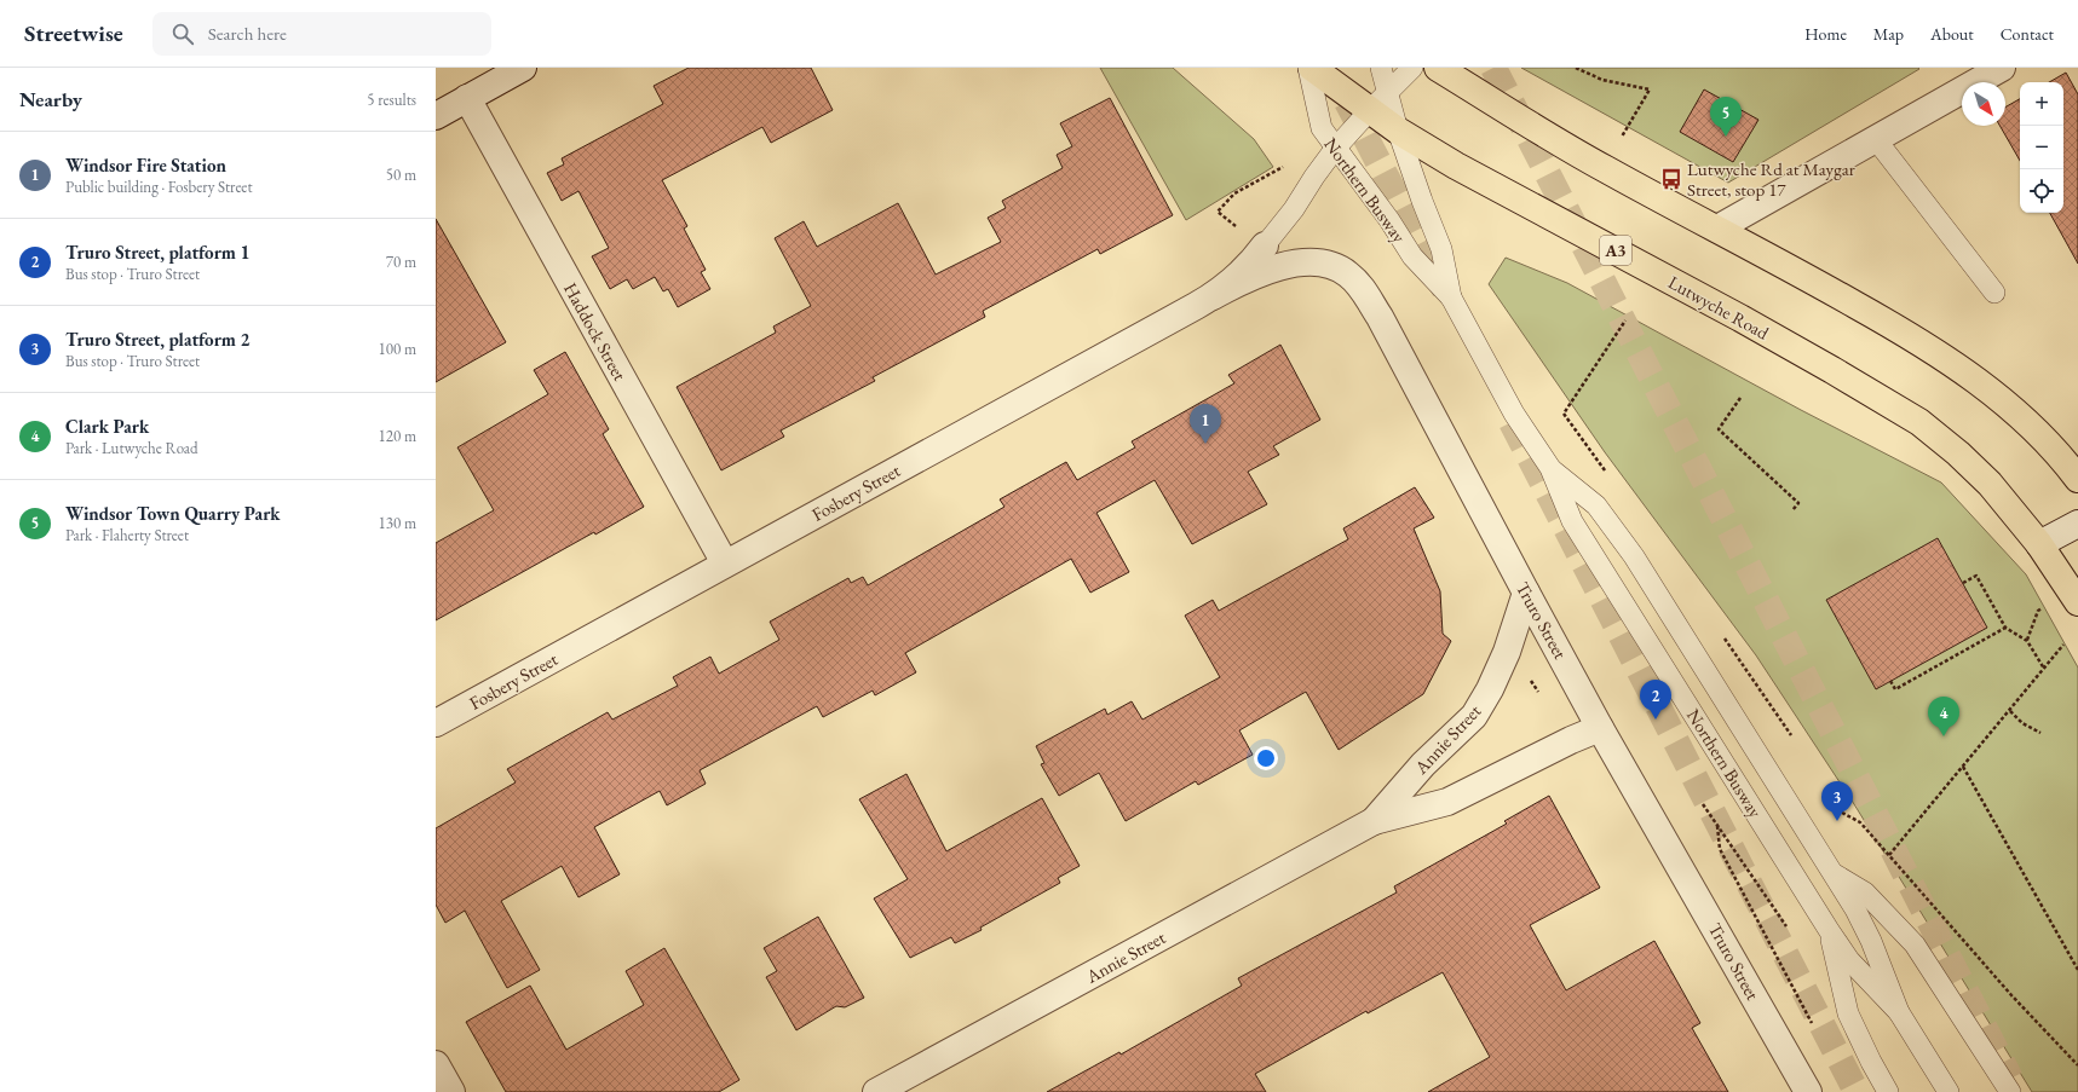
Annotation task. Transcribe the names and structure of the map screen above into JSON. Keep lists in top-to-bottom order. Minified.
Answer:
{"streets":{"highway":["A3","Lutwyche Road"],"street":["Haddock Street","Fosbery Street","Truro Street","Annie Street"],"lane":["Northern Busway"]},"crossings":[["Northern Busway","Lutwyche Road"],["Haddock Street","Fosbery Street"],["Fosbery Street","Truro Street"],["Truro Street","Annie Street"]],"places":{"bus stop":["Lutwyche Rd at Maygar Street, stop 17"]},"north":"bottom right","page":{"header":"Streetwise","search":"Search here","nav":["Home","Map","About","Contact"],"heading":["Nearby","5 results"],"map_buttons":["+","−"],"pins":["5","1","2","4","3"],"list":[{"mark":"1","name":"Windsor Fire Station","note":"Public building · Fosbery Street","value":"50 m"},{"mark":"2","name":"Truro Street, platform 1","note":"Bus stop · Truro Street","value":"70 m"},{"mark":"3","name":"Truro Street, platform 2","note":"Bus stop · Truro Street","value":"100 m"},{"mark":"4","name":"Clark Park","note":"Park · Lutwyche Road","value":"120 m"},{"mark":"5","name":"Windsor Town Quarry Park","note":"Park · Flaherty Street","value":"130 m"}]}}
